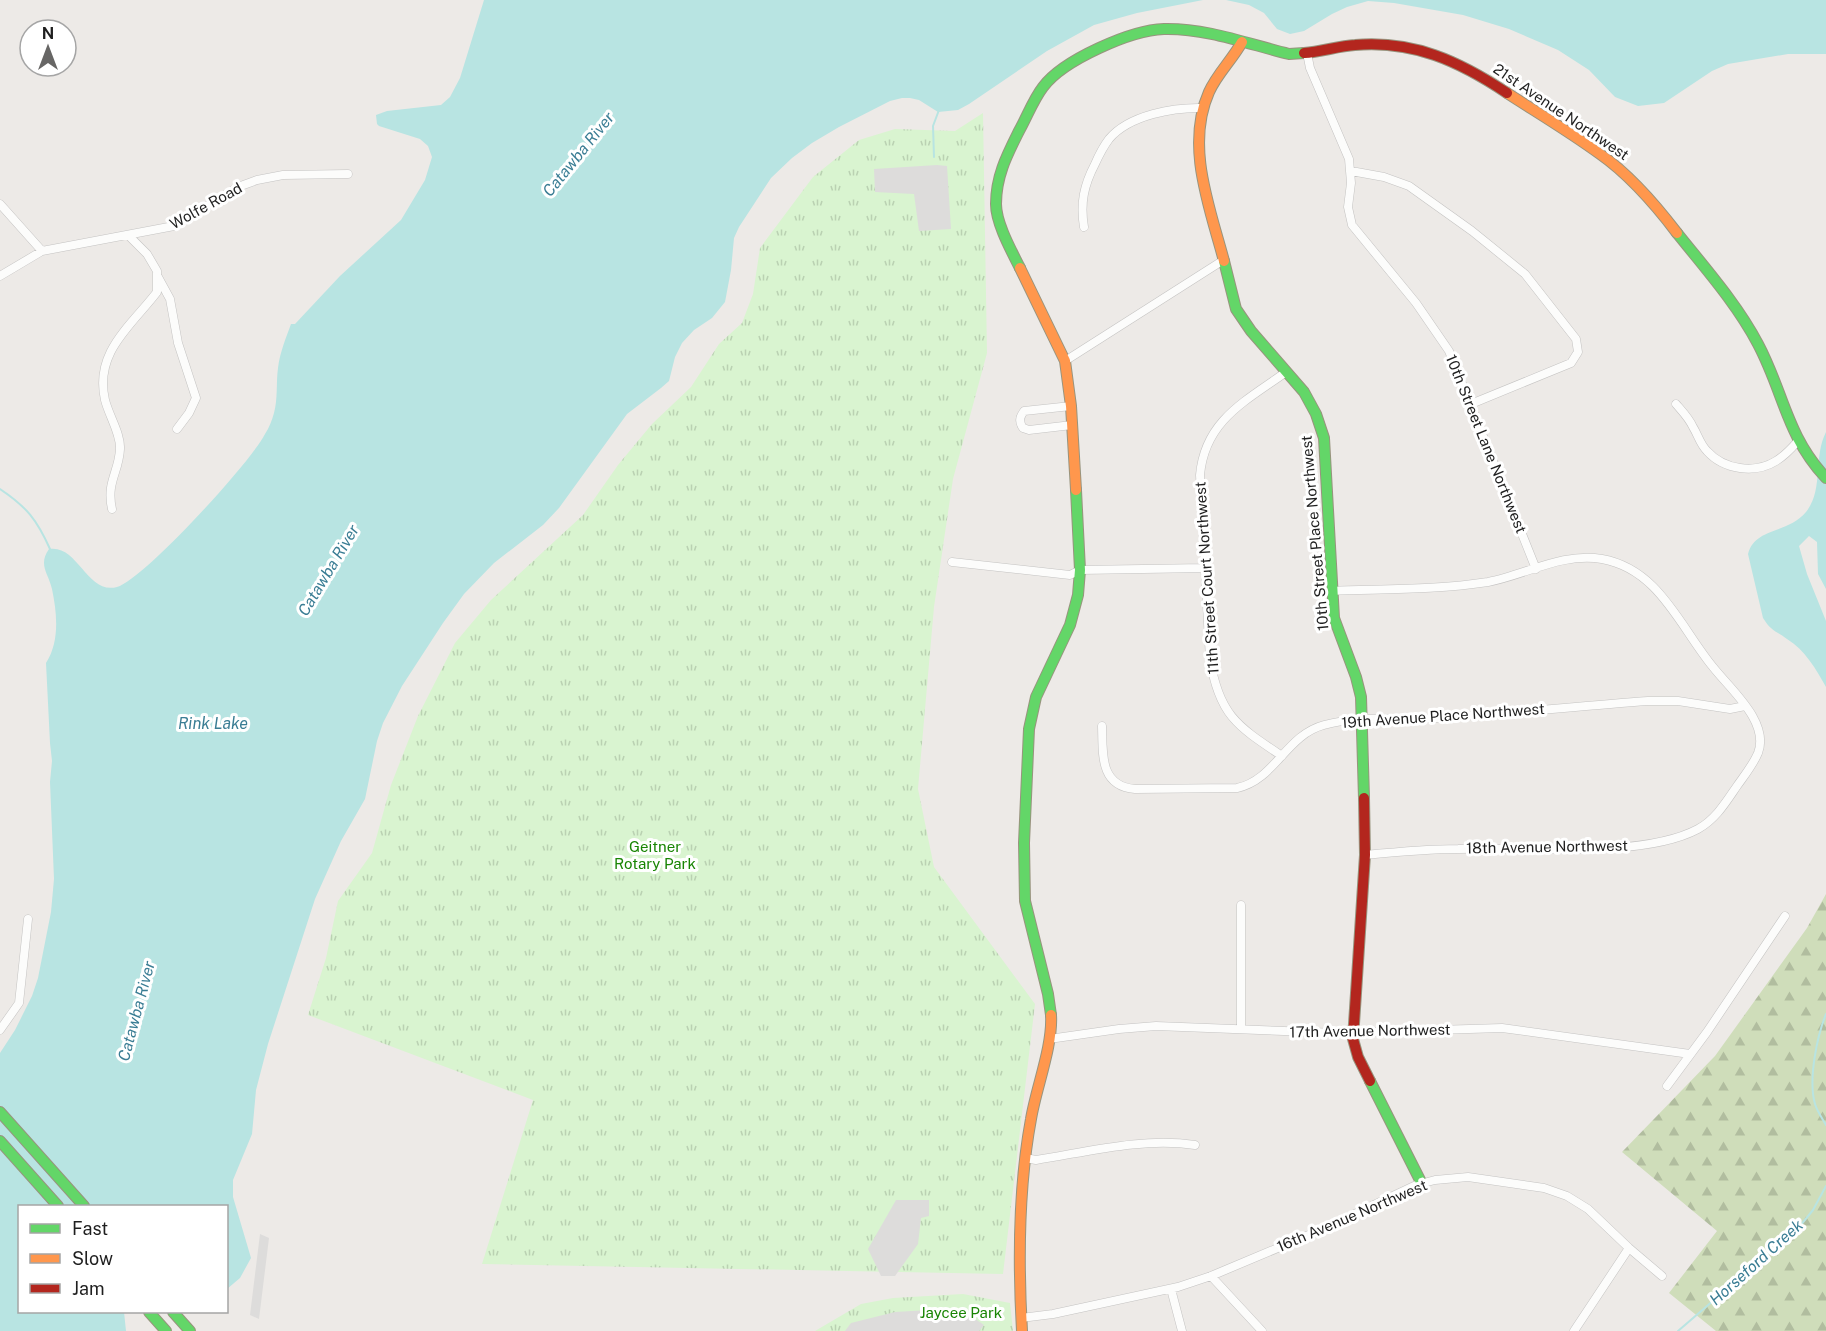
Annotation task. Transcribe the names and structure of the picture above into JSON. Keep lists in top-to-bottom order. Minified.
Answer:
{"streets":{"main road":["21st Avenue Northwest","10th Street Place Northwest"],"street":["Wolfe Road","10th Street Lane Northwest","11th Street Court Northwest","19th Avenue Place Northwest","18th Avenue Northwest","17th Avenue Northwest","16th Avenue Northwest"]},"crossings":[["21st Avenue Northwest","10th Street Place Northwest"],["21st Avenue Northwest","17th Avenue Northwest"],["21st Avenue Northwest","16th Avenue Northwest"],["10th Street Lane Northwest","18th Avenue Northwest"],["10th Street Place Northwest","11th Street Court Northwest"],["10th Street Place Northwest","19th Avenue Place Northwest"],["10th Street Place Northwest","18th Avenue Northwest"],["10th Street Place Northwest","17th Avenue Northwest"],["10th Street Place Northwest","16th Avenue Northwest"],["11th Street Court Northwest","19th Avenue Place Northwest"],["19th Avenue Place Northwest","18th Avenue Northwest"]],"water":["Catawba River","Rink Lake","Horseford Creek"],"parks":["Geitner Rotary Park","Jaycee Park"],"legend":["Fast","Slow","Jam"],"north":"top"}
